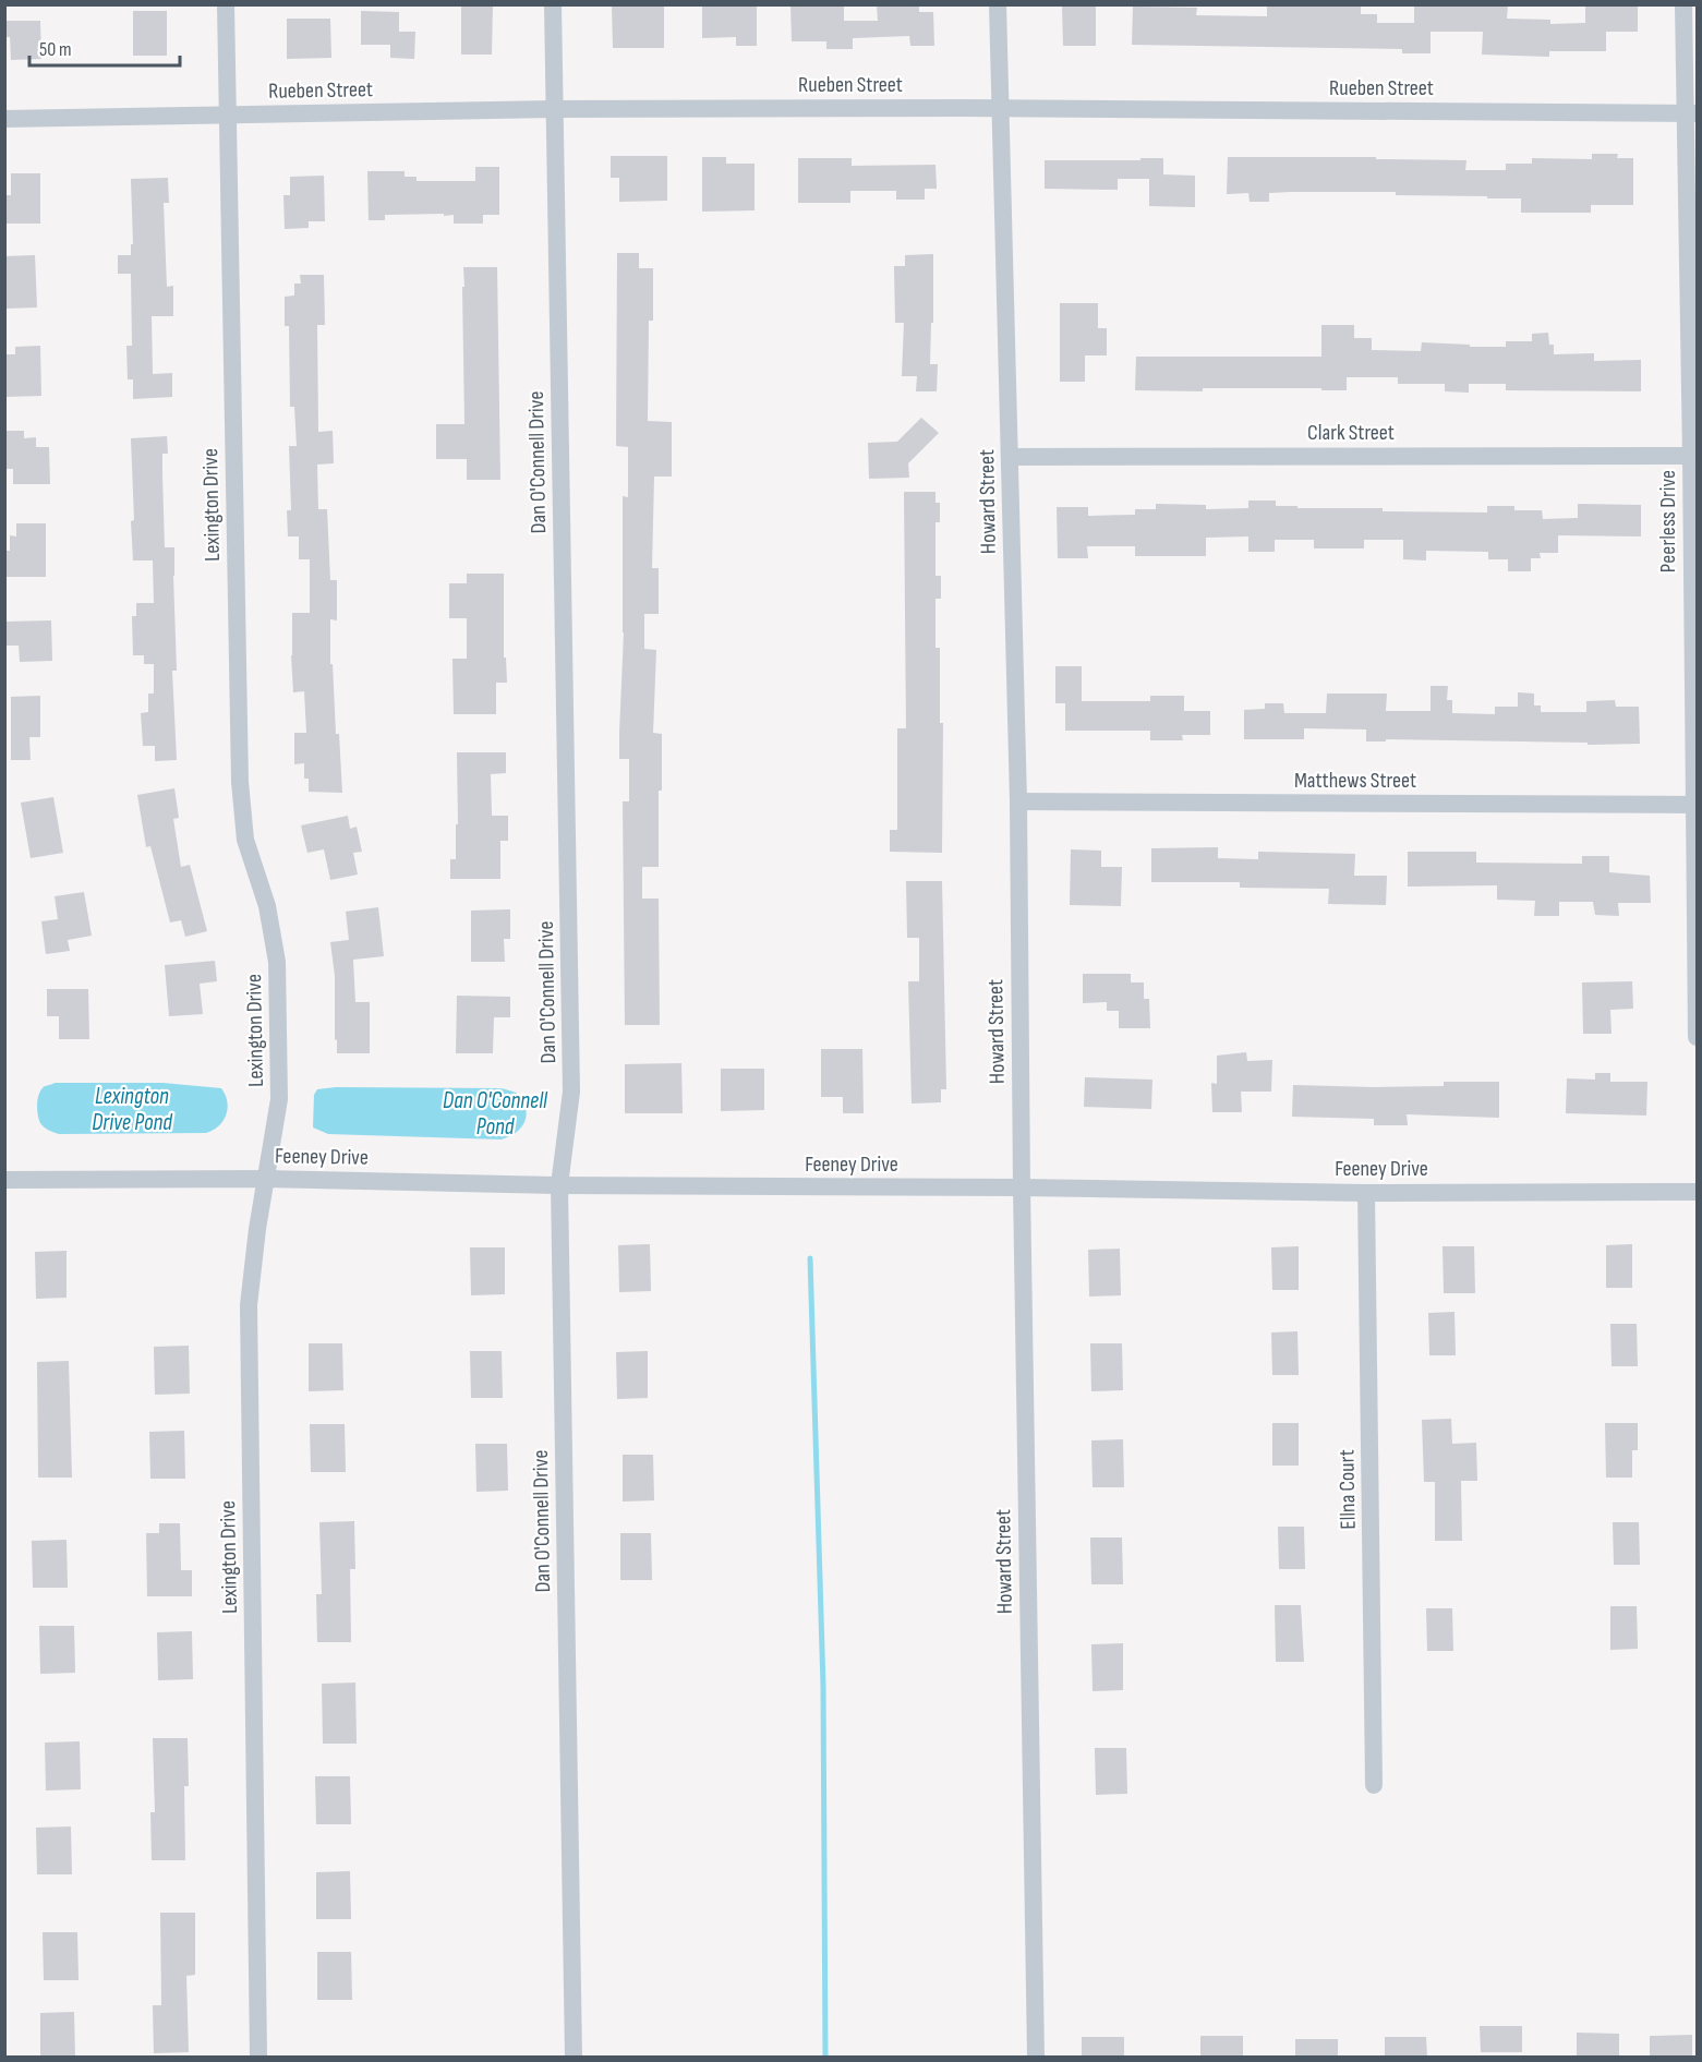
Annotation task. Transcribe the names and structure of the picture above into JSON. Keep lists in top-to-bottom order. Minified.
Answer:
{"streets":{"street":["Rueben Street","Clark Street","Dan O'Connell Drive","Howard Street","Lexington Drive","Peerless Drive","Matthews Street","Feeney Drive","Ellna Court"]},"crossings":[["Rueben Street","Dan O'Connell Drive"],["Rueben Street","Howard Street"],["Rueben Street","Lexington Drive"],["Rueben Street","Peerless Drive"],["Clark Street","Howard Street"],["Clark Street","Peerless Drive"],["Dan O'Connell Drive","Feeney Drive"],["Howard Street","Matthews Street"],["Howard Street","Feeney Drive"],["Lexington Drive","Feeney Drive"],["Peerless Drive","Matthews Street"],["Feeney Drive","Ellna Court"]],"water":["Lexington Drive Pond","Dan O'Connell Pond"],"scale_bar":"50 m"}
